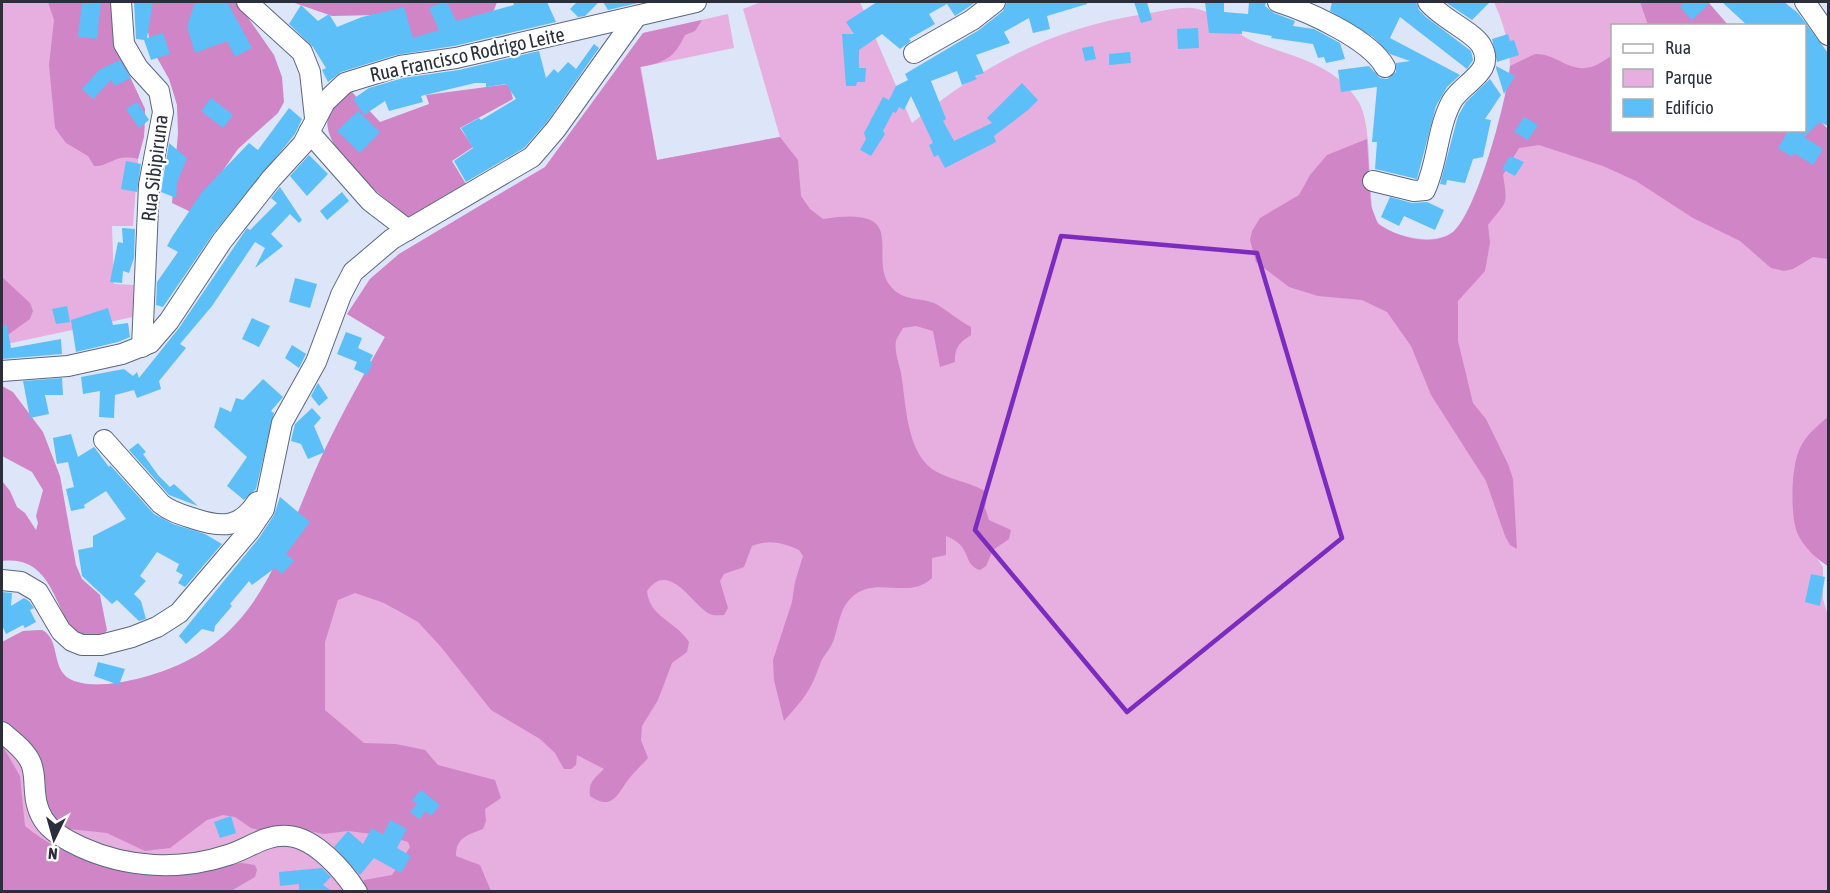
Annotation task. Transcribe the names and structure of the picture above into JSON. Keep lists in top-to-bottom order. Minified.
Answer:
{"streets":{"street":["Rua Francisco Rodrigo Leite","Rua Sibipiruna"]},"crossings":[["Rua Francisco Rodrigo Leite","Rua Sibipiruna"]],"legend":["Rua","Parque","Edifício"],"north":"bottom"}
